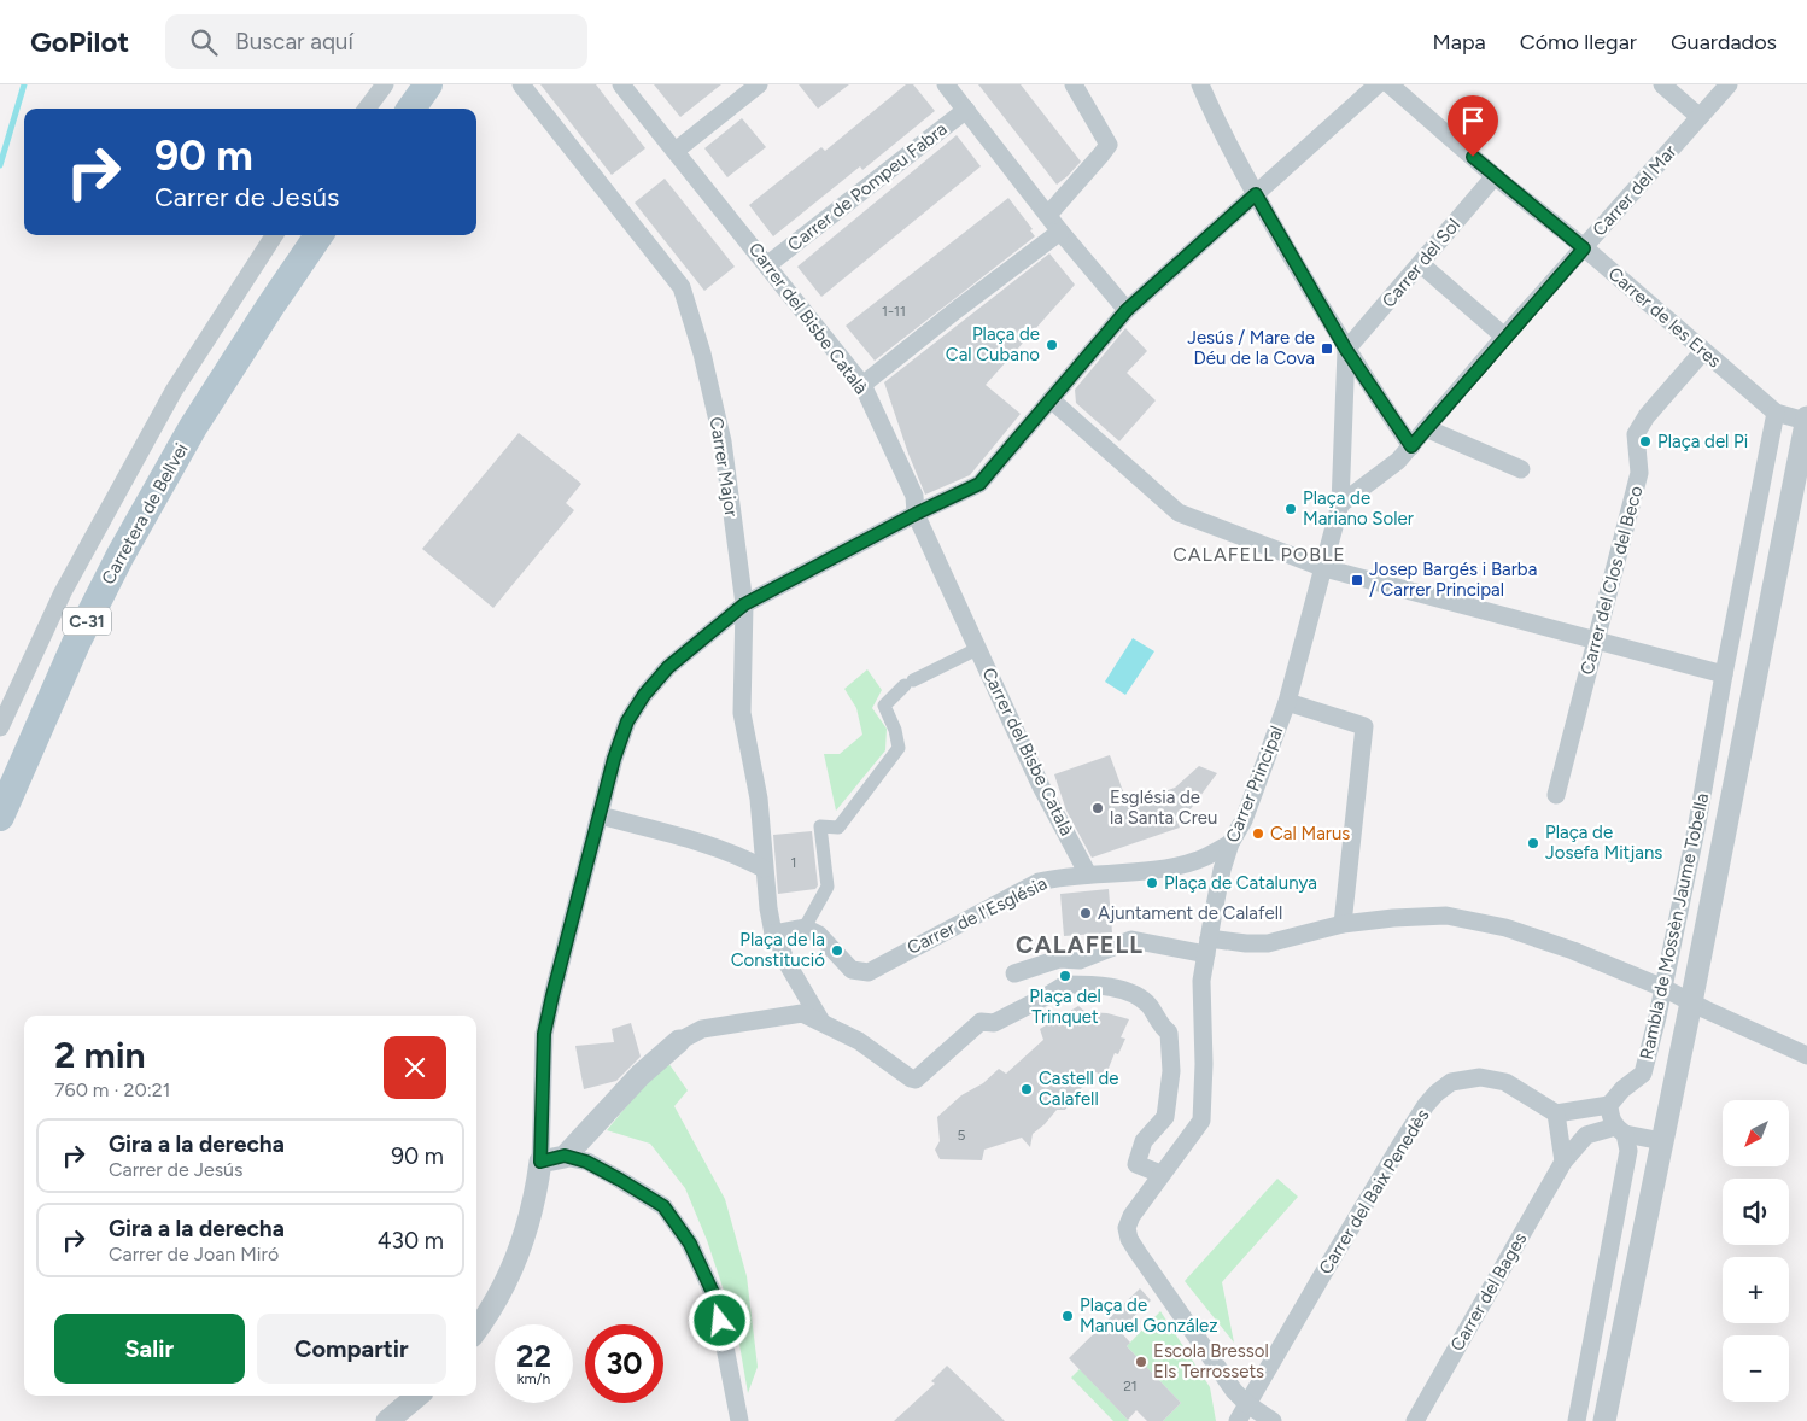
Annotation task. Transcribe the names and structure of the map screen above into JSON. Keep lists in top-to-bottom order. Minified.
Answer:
{"streets":{"main road":["Carretera de Bellvei","C-31"],"street":["Carrer de Pompeu Fabra","Carrer del Mar","Carrer del Sol","Carrer de les Eres","Carrer del Bisbe Català","Carrer Major","Carrer del Clos del Beco","Carrer Principal","Carrer de l'Església","Rambla de Mossèn Jaume Tobella","Carrer del Baix Penedès","Carrer del Bages"]},"crossings":[["Carrer de Pompeu Fabra","Carrer del Bisbe Català"],["Carrer del Mar","Carrer de les Eres"],["Carrer del Mar","Carrer Principal"],["Carrer del Sol","Carrer de les Eres"],["Carrer del Sol","Carrer Principal"],["Carrer de les Eres","Carrer del Clos del Beco"],["Carrer de les Eres","Rambla de Mossèn Jaume Tobella"],["Carrer del Bisbe Català","Carrer de l'Església"],["Carrer Principal","Carrer de l'Església"],["Carrer Principal","Carrer del Baix Penedès"]],"districts":["CALAFELL POBLE","CALAFELL"],"places":{"other":["Plaça de Cal Cubano","Plaça del Pi","Plaça de Mariano Soler","Església de la Santa Creu","Cal Marus","Plaça de Josefa Mitjans","Plaça de Catalunya","Ajuntament de Calafell","Plaça de la Constitució","Plaça del Trinquet","Castell de Calafell","Plaça de Manuel González","Escola Bressol Els Terrossets"],"transit":["Jesús / Mare de Déu de la Cova","Josep Bargés i Barba / Carrer Principal"]},"house_numbers":["1-11","1","5","21"],"north":"bottom left","page":{"header":"GoPilot","search":"Buscar aquí","nav":["Mapa","Cómo llegar","Guardados"],"turn":["90 m","Carrer de Jesús"],"heading":["2 min","760 m · 20:21"],"map_buttons":["+","−"],"list":[{"name":"Gira a la derecha","note":"Carrer de Jesús","value":"90 m"},{"name":"Gira a la derecha","note":"Carrer de Joan Miró","value":"430 m"}],"buttons":["Salir","Compartir"],"speed":"22 km/h","limit":"30"}}
